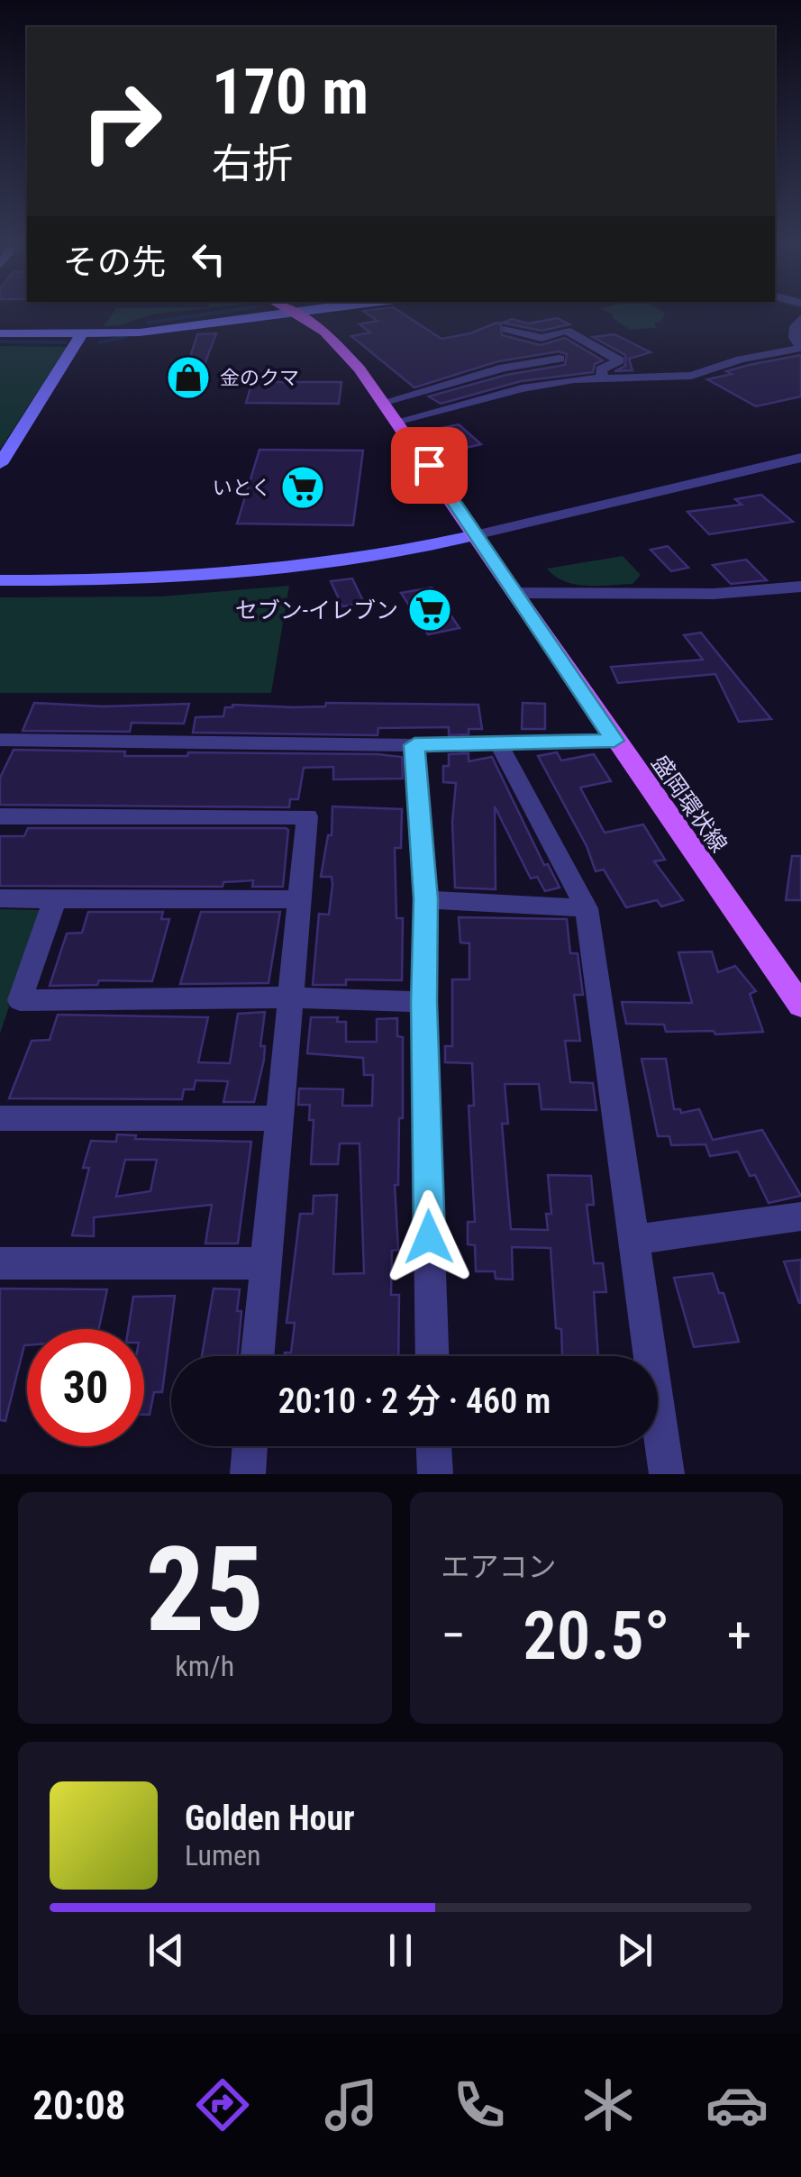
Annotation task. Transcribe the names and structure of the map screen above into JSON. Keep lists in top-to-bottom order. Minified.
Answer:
{"streets":{"main road":["盛岡環状線"]},"places":{"shop":["金のクマ"],"supermarket":["いとく","セブン-イレブン"]},"page":{"turn":["170 m","右折"],"then":"その先","limit":"30","trip":"20:10 · 2 分 · 460 m","tile":[["25","km/h"],"エアコン"],"heat":["−","20.5°","+"],"song":["Golden Hour","Lumen"],"tabs":"20:08"}}
